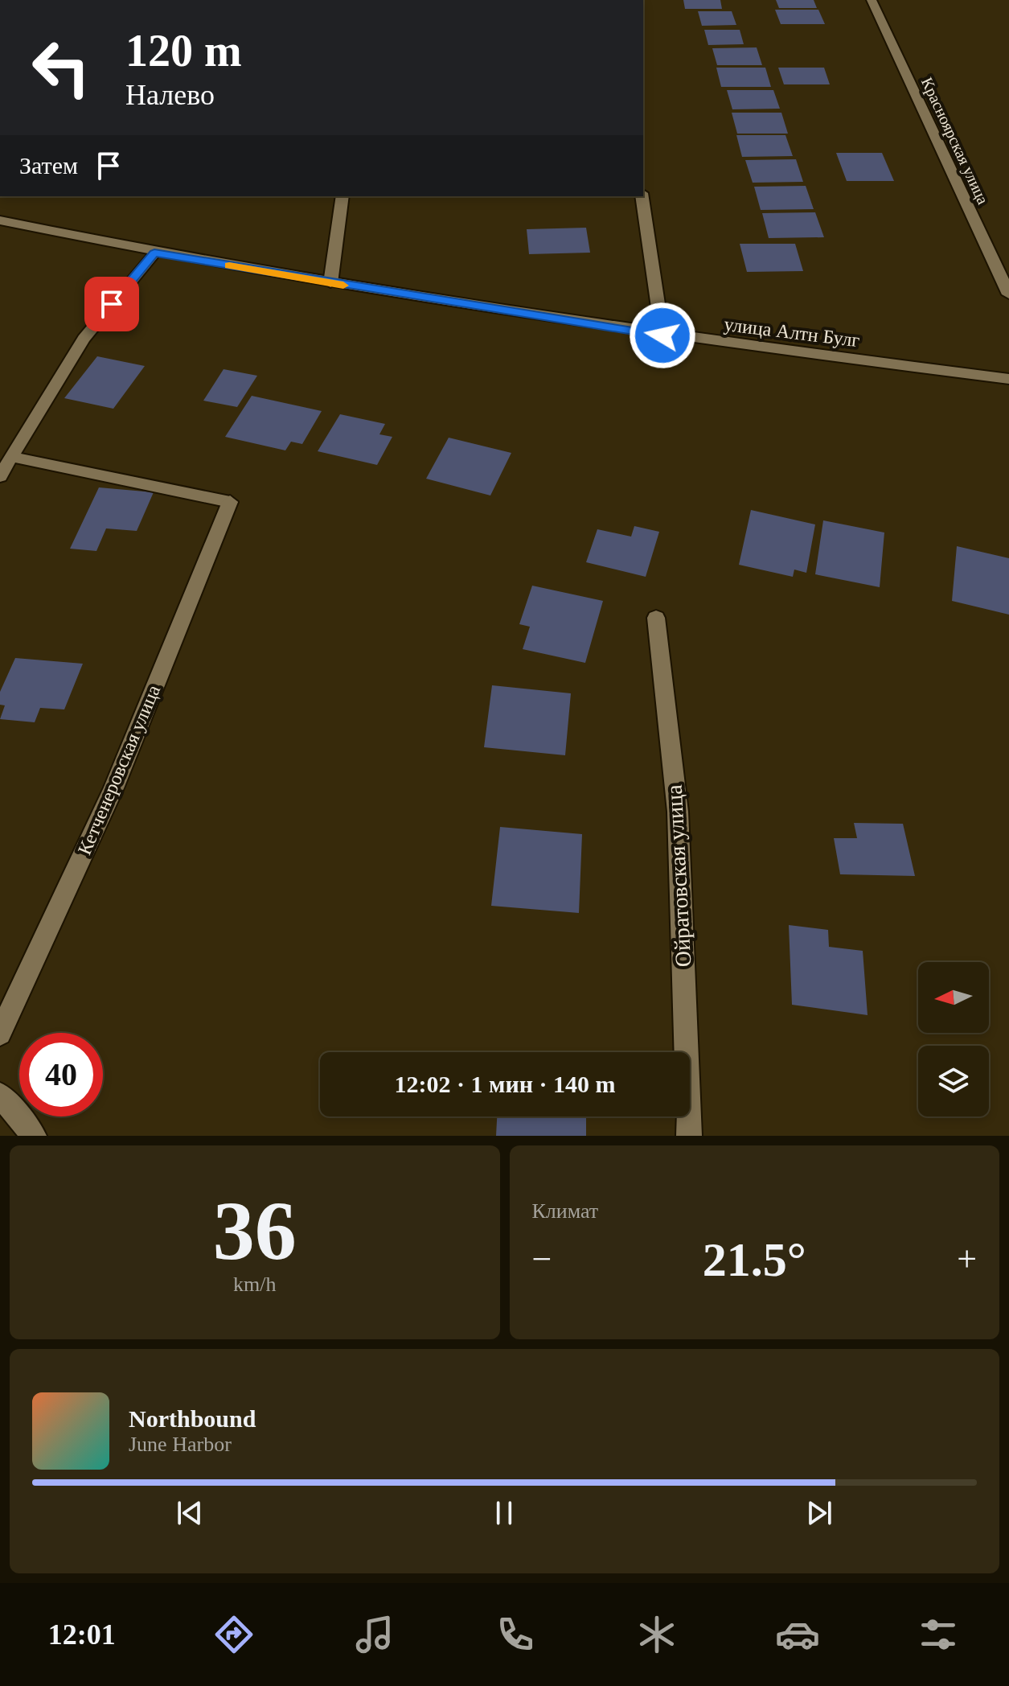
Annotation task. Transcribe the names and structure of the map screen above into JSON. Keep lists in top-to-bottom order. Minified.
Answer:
{"streets":{"street":["Красноярская улица","улица Алтн Булг","Кетченеровская улица","Ойратовская улица"]},"north":"left","page":{"turn":["120 m","Налево"],"then":"Затем","limit":"40","trip":"12:02 · 1 мин · 140 m","tile":[["36","km/h"],"Климат"],"heat":["−","21.5°","+"],"song":["Northbound","June Harbor"],"tabs":"12:01"}}
